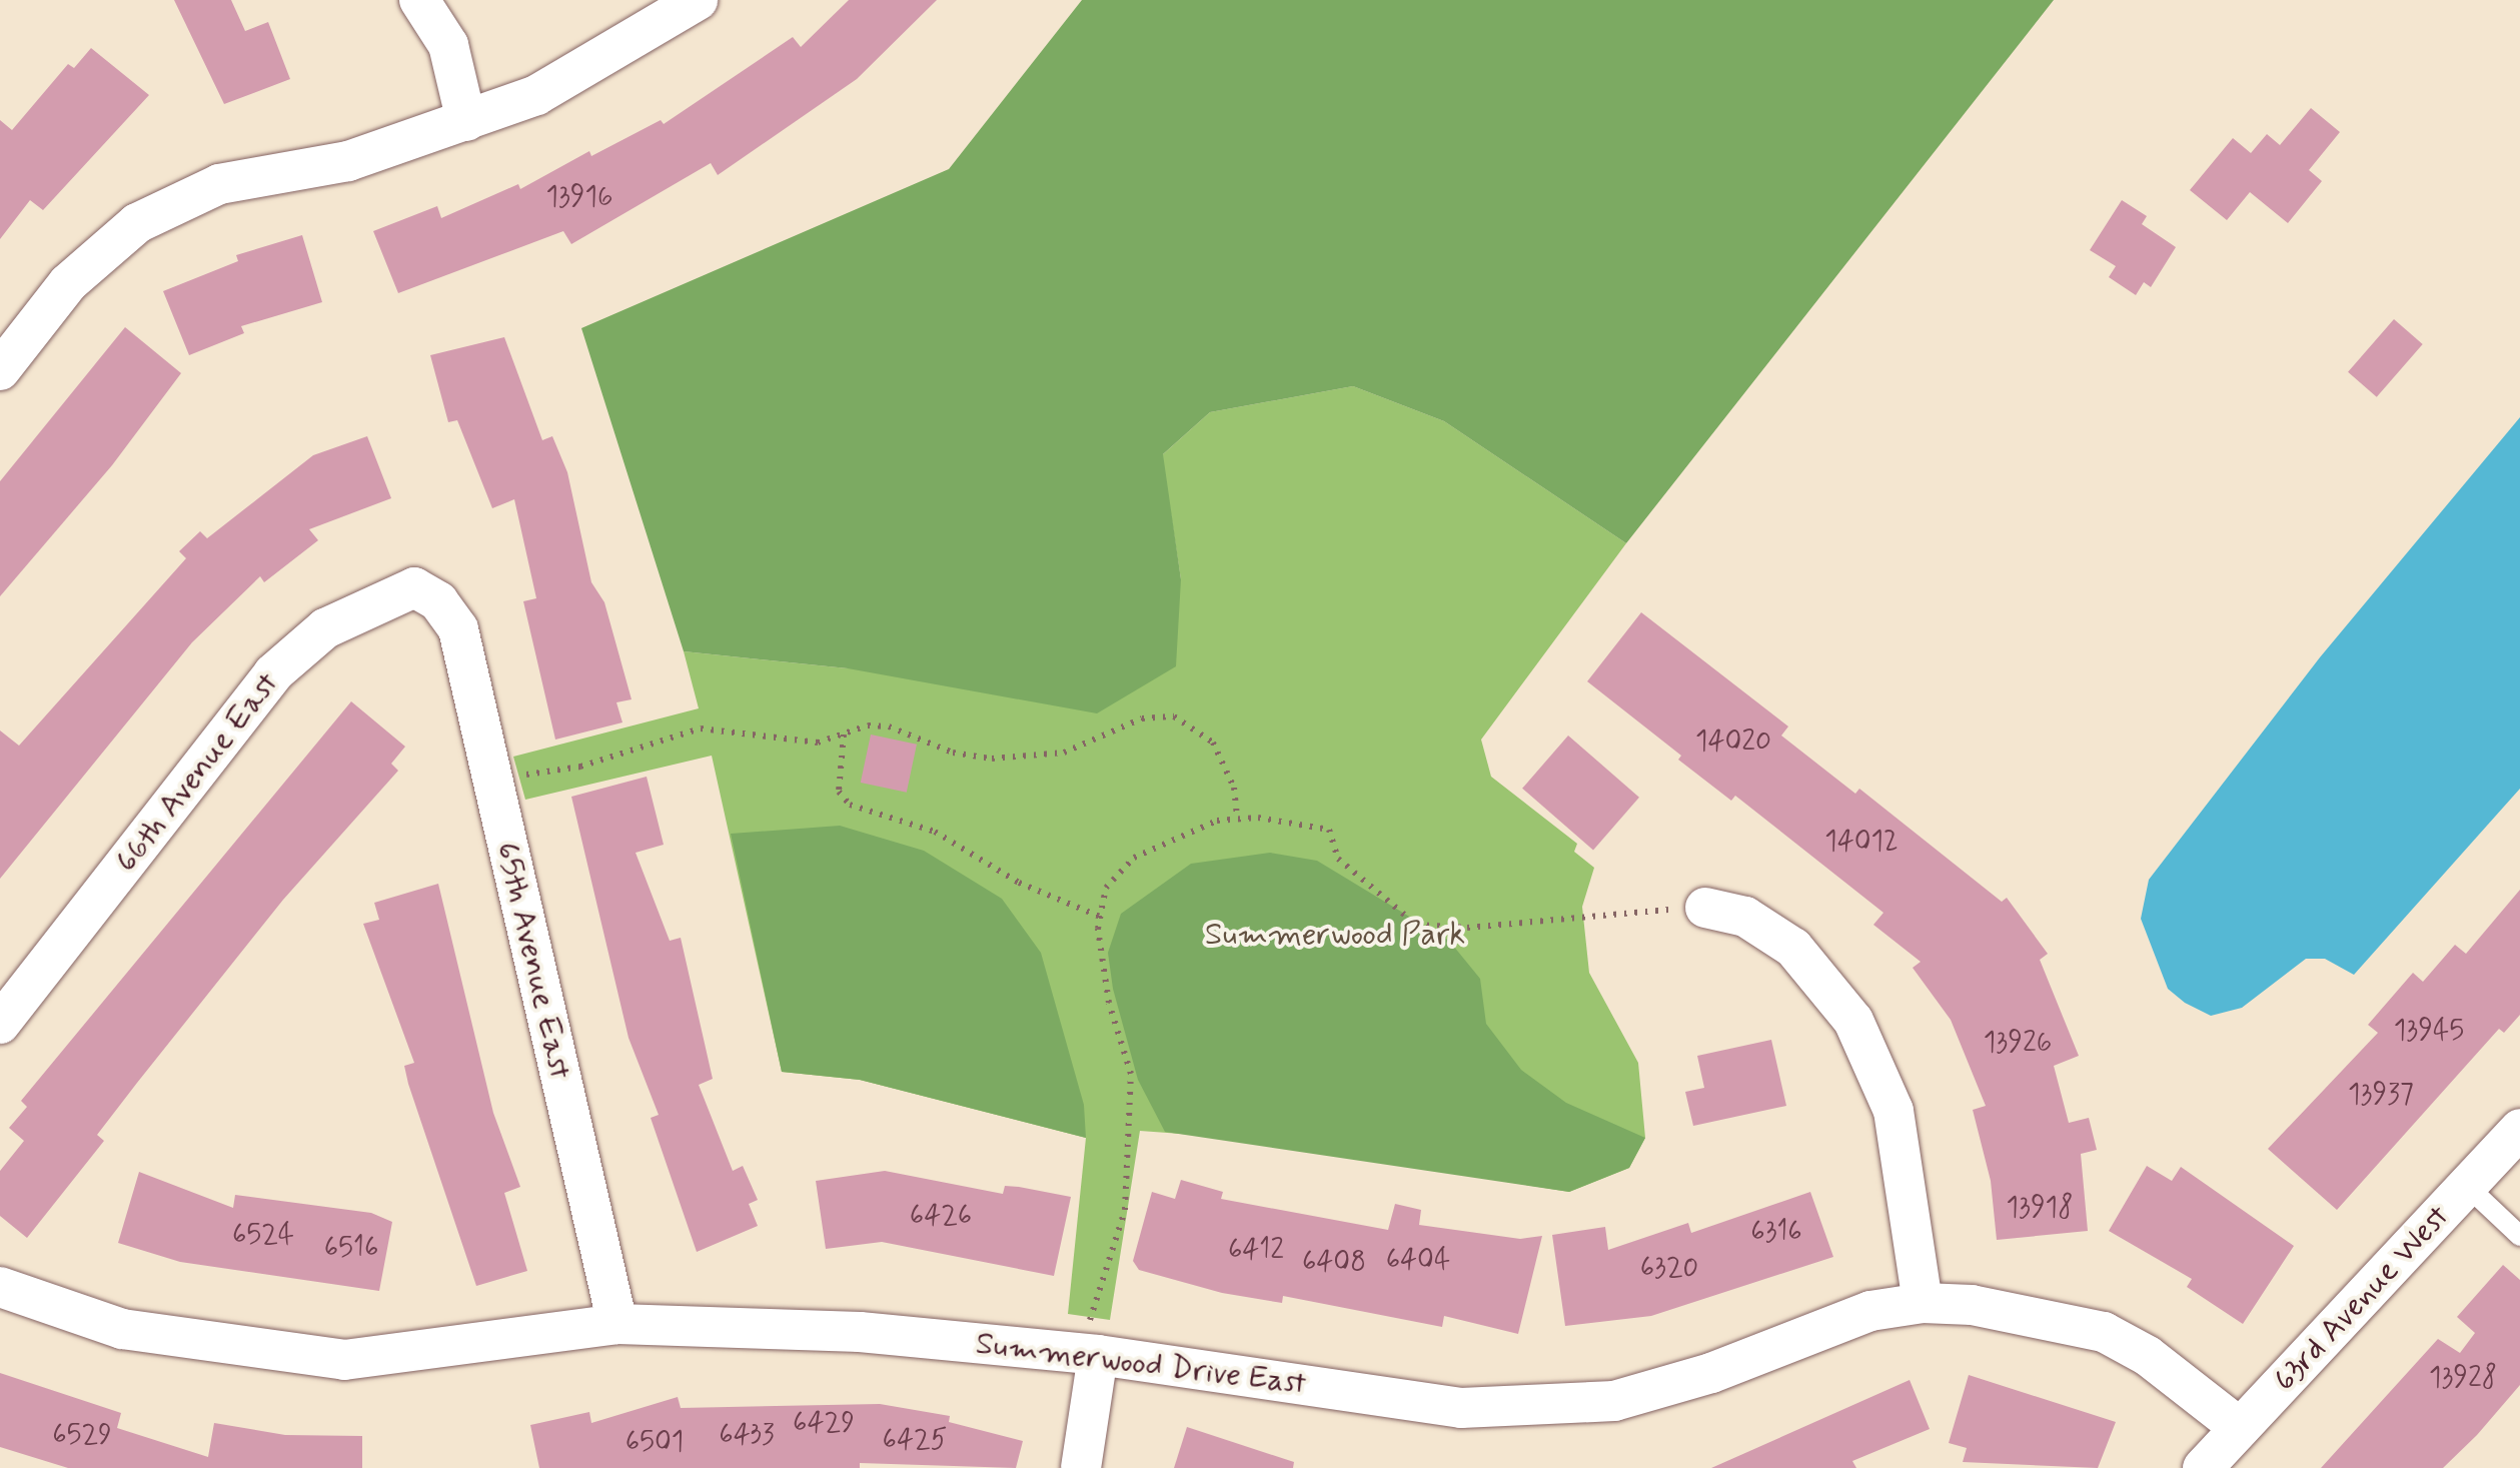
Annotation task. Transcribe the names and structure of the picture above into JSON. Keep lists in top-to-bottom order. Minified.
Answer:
{"streets":{"street":["66th Avenue East","65th Avenue East","63rd Avenue West","Summerwood Drive East"]},"crossings":[["66th Avenue East","65th Avenue East"],["65th Avenue East","Summerwood Drive East"],["63rd Avenue West","Summerwood Drive East"]],"parks":["Summerwood Park"],"house_numbers":["13916","14020","14012","13945","13926","13937","13918","6426","6316","6524","6516","6412","6404","6408","6320","13928","6429","6529","6433","6425","6501"]}
